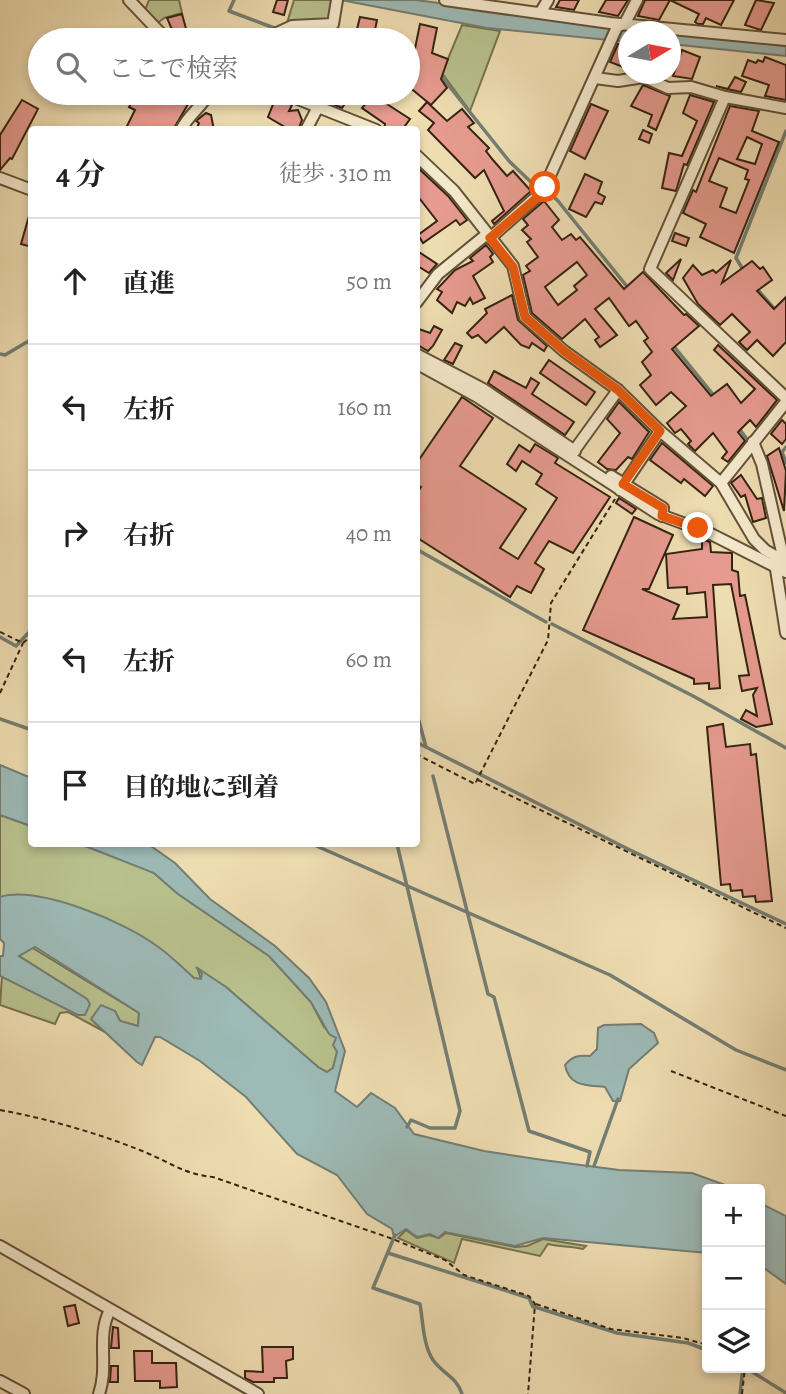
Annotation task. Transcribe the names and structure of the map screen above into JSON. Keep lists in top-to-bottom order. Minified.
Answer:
{"north":"right","page":{"search":"ここで検索","heading":["4 分","徒歩 · 310 m"],"list":[["直進","50 m"],["左折","160 m"],["右折","40 m"],["左折","60 m"],"目的地に到着"],"map_buttons":["+","−"]}}
